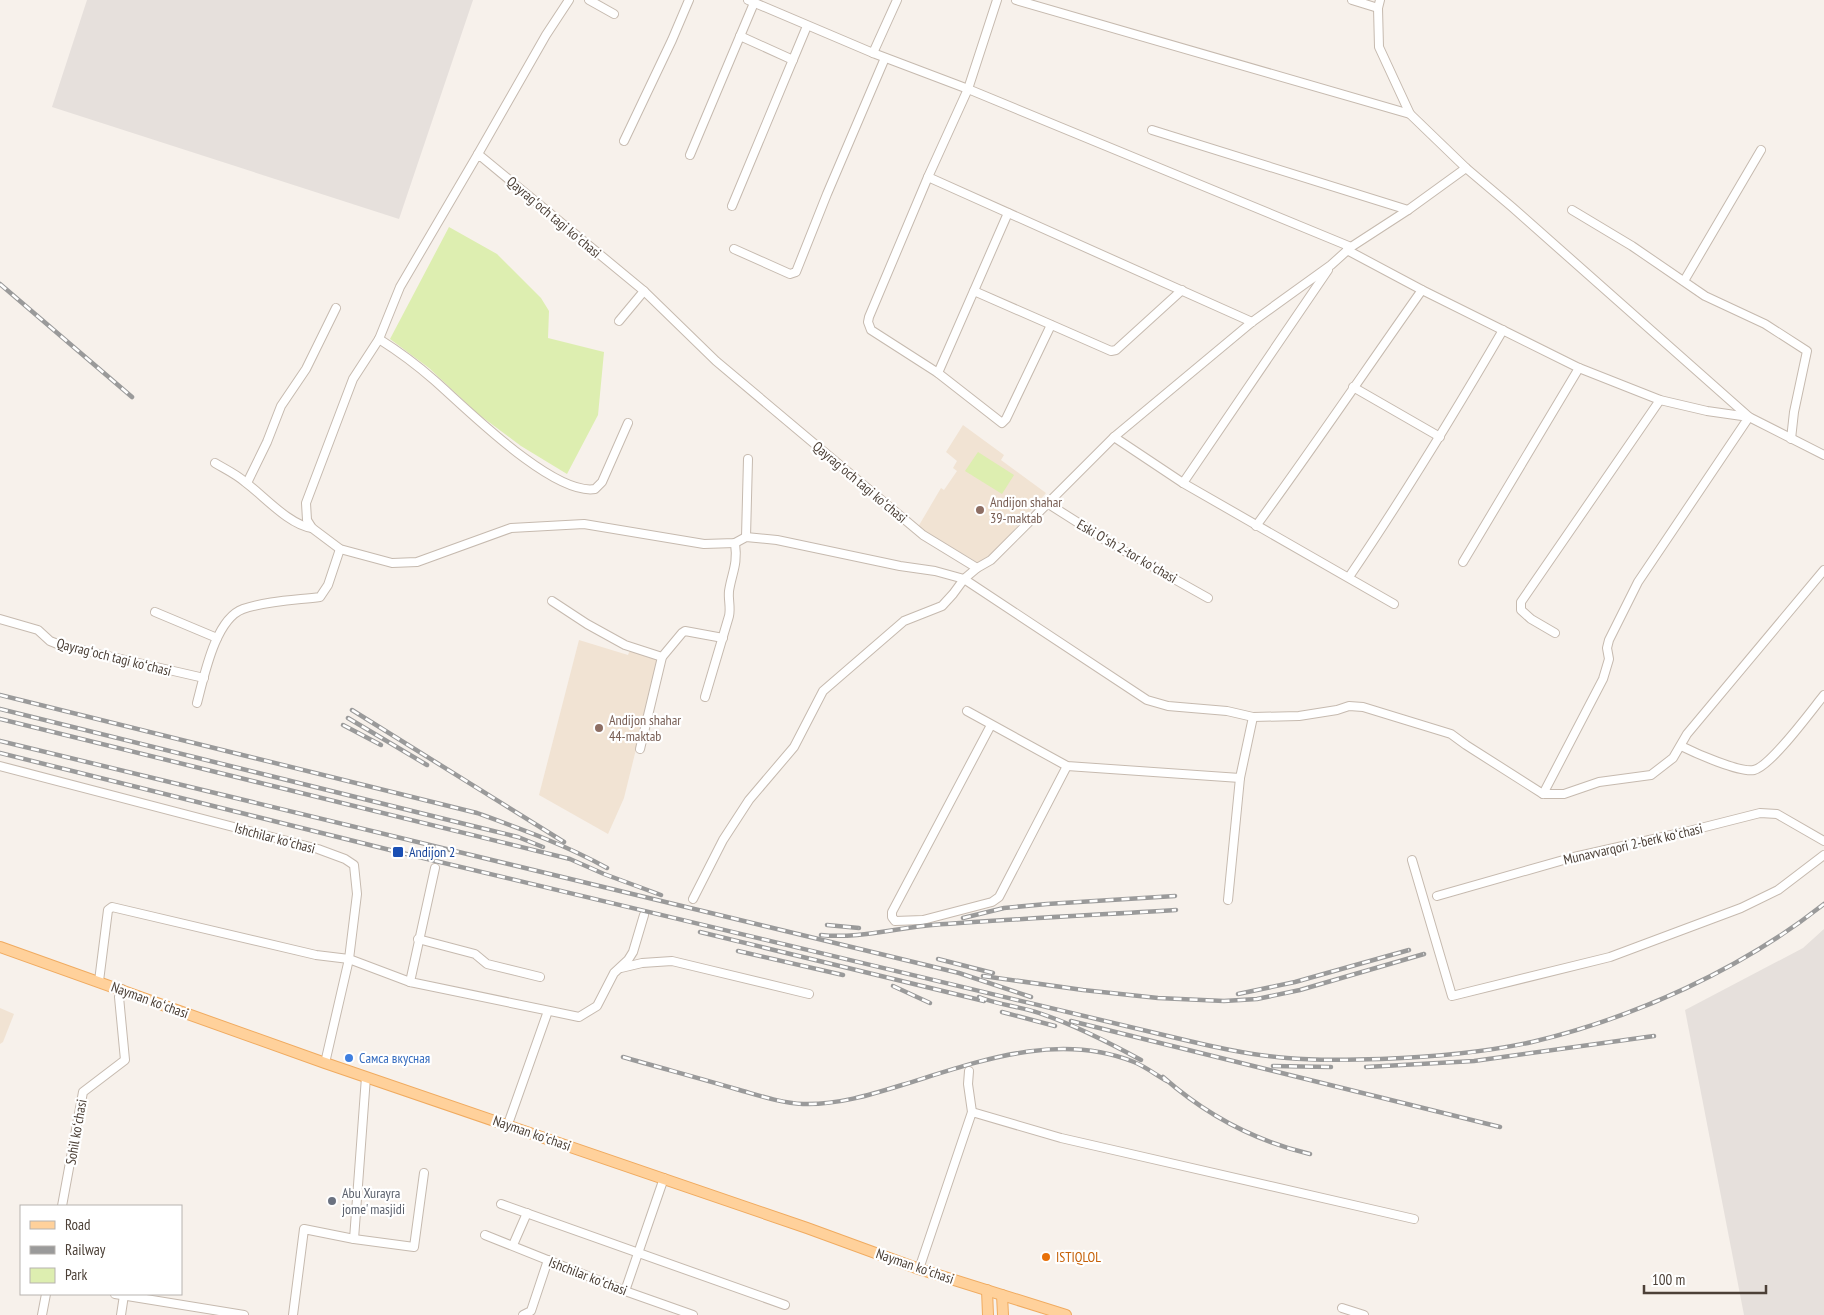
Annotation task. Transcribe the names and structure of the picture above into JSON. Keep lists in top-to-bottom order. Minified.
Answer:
{"streets":{"main road":["Nayman koʻchasi"],"street":["Qayragʻoch tagi koʻchasi","Eski Oʻsh 2-tor koʻchasi","Ishchilar koʻchasi","Munavvarqori 2-berk koʻchasi","Sohil koʻchasi"]},"crossings":[["Ishchilar koʻchasi","Nayman koʻchasi"],["Nayman koʻchasi","Sohil koʻchasi"]],"places":{"other":["Andijon shahar 39-maktab","Andijon shahar 44-maktab","Самса вкусная","Abu Xurayra jome' masjidi","ISTIQLOL"],"transit":["Andijon 2"]},"legend":["Road","Railway","Park"],"scale_bar":"100 m"}
